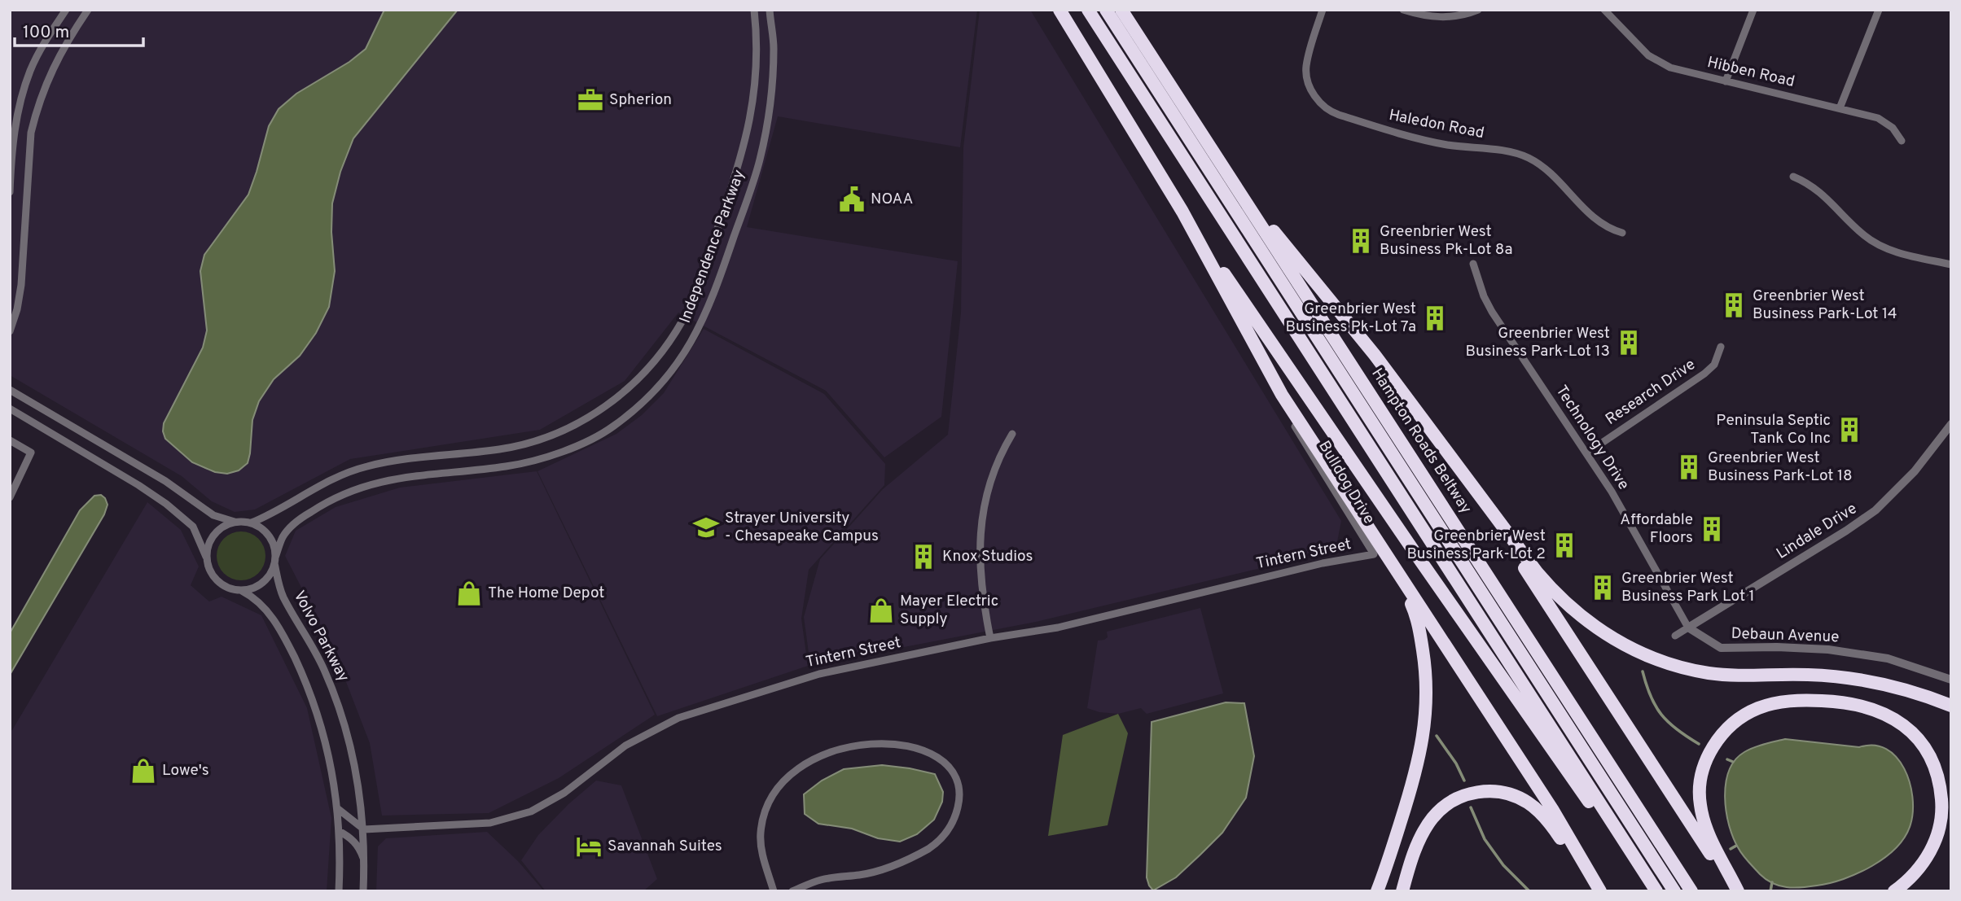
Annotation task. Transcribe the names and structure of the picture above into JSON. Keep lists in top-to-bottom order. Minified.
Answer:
{"streets":{"highway":["Hampton Roads Beltway"],"street":["Hibben Road","Haledon Road","Independence Parkway","Research Drive","Technology Drive","Bulldog Drive","Lindale Drive","Tintern Street","Debaun Avenue","Volvo Parkway"]},"crossings":[["Independence Parkway","Volvo Parkway"],["Research Drive","Technology Drive"],["Technology Drive","Lindale Drive"],["Technology Drive","Debaun Avenue"],["Bulldog Drive","Tintern Street"],["Lindale Drive","Debaun Avenue"],["Tintern Street","Volvo Parkway"]],"places":{"office":["Spherion"],"public building":["NOAA"],"building":["Greenbrier West Business Pk-Lot 8a","Greenbrier West Business Park-Lot 14","Greenbrier West Business Pk-Lot 7a","Greenbrier West Business Park-Lot 13","Peninsula Septic Tank Co Inc","Greenbrier West Business Park-Lot 18","Affordable Floors","Greenbrier West Business Park-Lot 2","Knox Studios","Greenbrier West Business Park Lot 1"],"school or university":["Strayer University - Chesapeake Campus"],"shop":["The Home Depot","Mayer Electric Supply","Lowe's"],"hotel":["Savannah Suites"]},"scale_bar":"100 m"}
